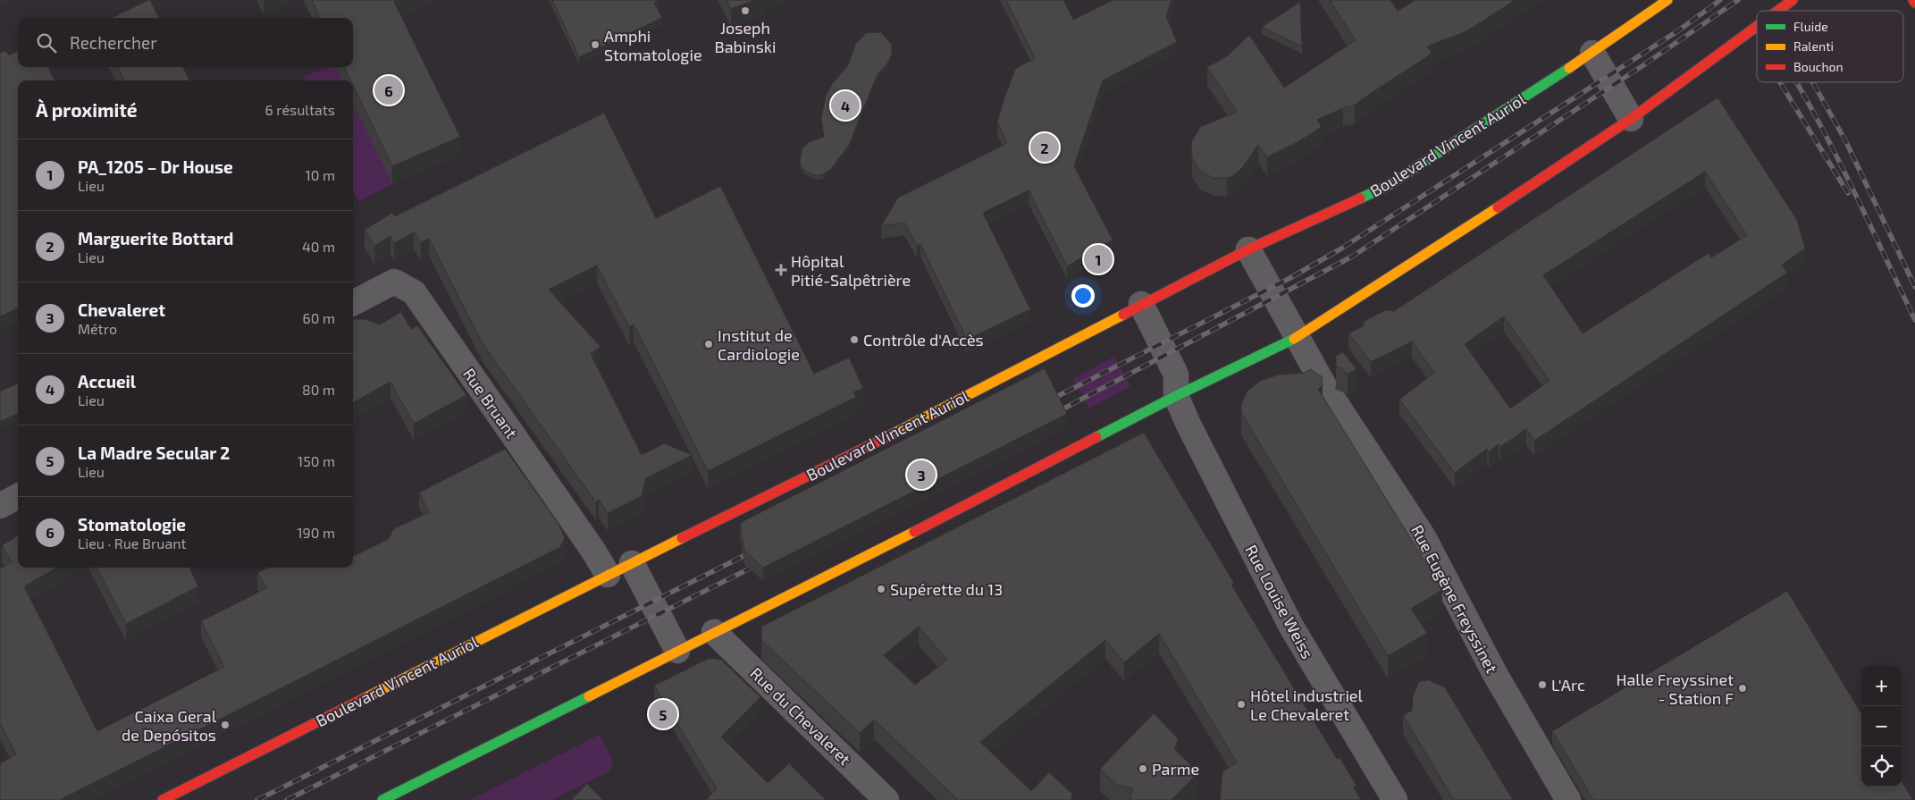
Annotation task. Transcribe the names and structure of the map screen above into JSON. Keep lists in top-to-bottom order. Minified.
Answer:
{"streets":{"main road":["Boulevard Vincent Auriol"],"street":["Rue Bruant","Rue Eugène Freyssinet","Rue Louise Weiss","Rue du Chevaleret"]},"crossings":[["Boulevard Vincent Auriol","Rue Bruant"]],"places":{"other":["Joseph Babinski","Amphi Stomatologie","Contrôle d'Accès","Institut de Cardiologie","Supérette du 13","L'Arc","Halle Freyssinet - Station F","Hôtel industriel Le Chevaleret","Caixa Geral de Depósitos","Parme"],"health":["Hôpital Pitié-Salpêtrière"]},"legend":["Fluide","Ralenti","Bouchon"],"page":{"search":"Rechercher","pins":["6","4","2","1","3","5"],"heading":["À proximité","6 résultats"],"list":[{"mark":"1","name":"PA_1205 – Dr House","note":"Lieu","value":"10 m"},{"mark":"2","name":"Marguerite Bottard","note":"Lieu","value":"40 m"},{"mark":"3","name":"Chevaleret","note":"Métro","value":"60 m"},{"mark":"4","name":"Accueil","note":"Lieu","value":"80 m"},{"mark":"5","name":"La Madre Secular 2","note":"Lieu","value":"150 m"},{"mark":"6","name":"Stomatologie","note":"Lieu · Rue Bruant","value":"190 m"}],"map_buttons":["+","−"]}}
